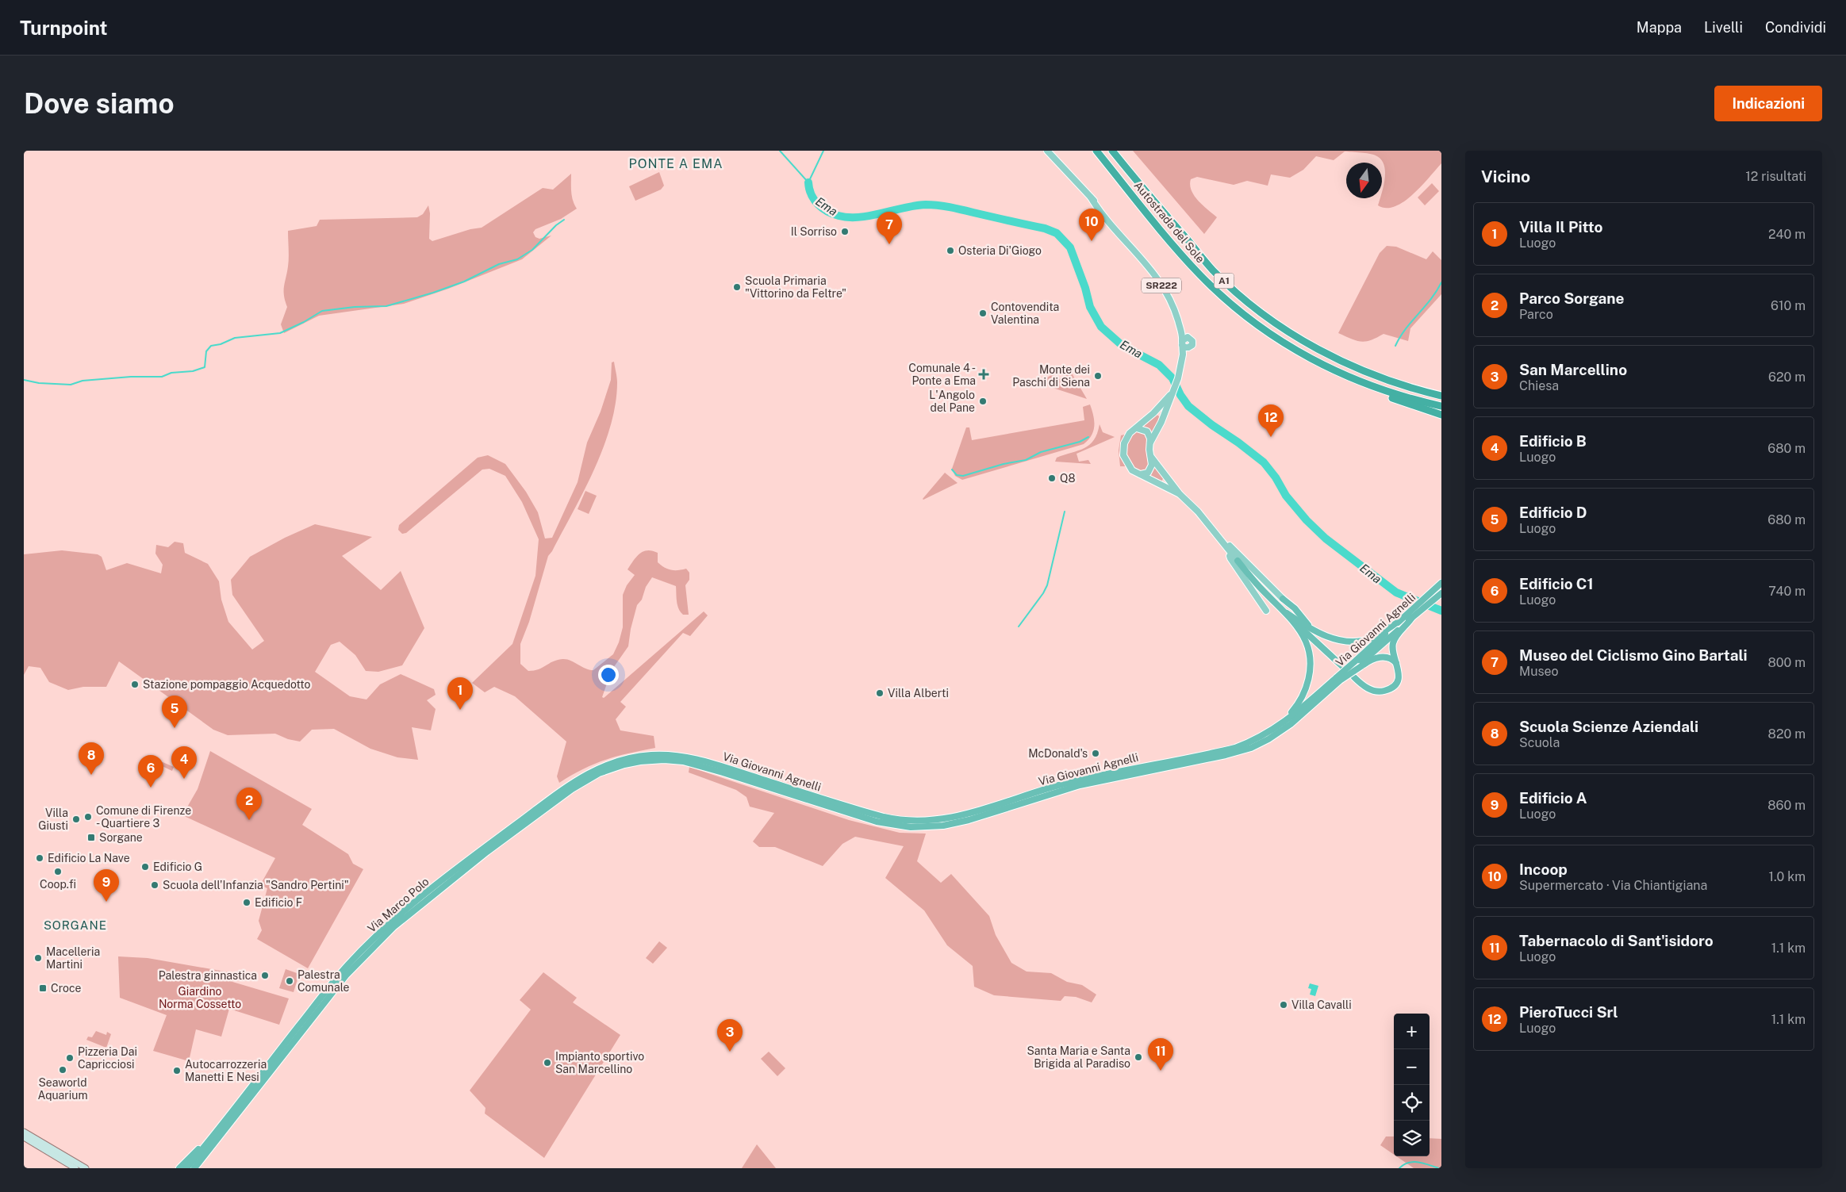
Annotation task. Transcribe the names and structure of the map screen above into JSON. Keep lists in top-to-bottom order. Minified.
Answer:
{"streets":{"highway":["Autostrada del Sole","A1","Via Giovanni Agnelli","Via Marco Polo"],"main road":["SR222"]},"crossings":[["Via Giovanni Agnelli","Via Marco Polo"]],"districts":["PONTE A EMA","SORGANE"],"water":["Ema"],"parks":["Giardino Norma Cossetto"],"places":{"other":["Il Sorriso","Osteria Di'Giogo","Scuola Primaria \"Vittorino da Feltre\"","Contovendita Valentina","Monte dei Paschi di Siena","L'Angolo del Pane","Q8","Stazione pompaggio Acquedotto","Villa Alberti","McDonald's","Comune di Firenze - Quartiere 3","Villa Giusti","Edificio La Nave","Edificio G","Coop.fi","Scuola dell'Infanzia \"Sandro Pertini\"","Edificio F","Macelleria Martini","Palestra ginnastica","Palestra Comunale","Villa Cavalli","Santa Maria e Santa Brigida al Paradiso","Pizzeria Dai Capricciosi","Impianto sportivo San Marcellino","Seaworld Aquarium","Autocarrozzeria Manetti E Nesi"],"health":["Comunale 4 - Ponte a Ema"],"transit":["Sorgane","Croce"]},"north":"bottom","page":{"header":"Turnpoint","nav":["Mappa","Livelli","Condividi"],"buttons":"Indicazioni","title":"Dove siamo","heading":["Vicino","12 risultati"],"list":[{"mark":"1","name":"Villa Il Pitto","note":"Luogo","value":"240 m"},{"mark":"2","name":"Parco Sorgane","note":"Parco","value":"610 m"},{"mark":"3","name":"San Marcellino","note":"Chiesa","value":"620 m"},{"mark":"4","name":"Edificio B","note":"Luogo","value":"680 m"},{"mark":"5","name":"Edificio D","note":"Luogo","value":"680 m"},{"mark":"6","name":"Edificio C1","note":"Luogo","value":"740 m"},{"mark":"7","name":"Museo del Ciclismo Gino Bartali","note":"Museo","value":"800 m"},{"mark":"8","name":"Scuola Scienze Aziendali","note":"Scuola","value":"820 m"},{"mark":"9","name":"Edificio A","note":"Luogo","value":"860 m"},{"mark":"10","name":"Incoop","note":"Supermercato · Via Chiantigiana","value":"1.0 km"},{"mark":"11","name":"Tabernacolo di Sant'isidoro","note":"Luogo","value":"1.1 km"},{"mark":"12","name":"PieroTucci Srl","note":"Luogo","value":"1.1 km"}],"pins":["10","7","12","1","5","8","4","6","2","9","3","11"],"map_buttons":["+","−"]}}
